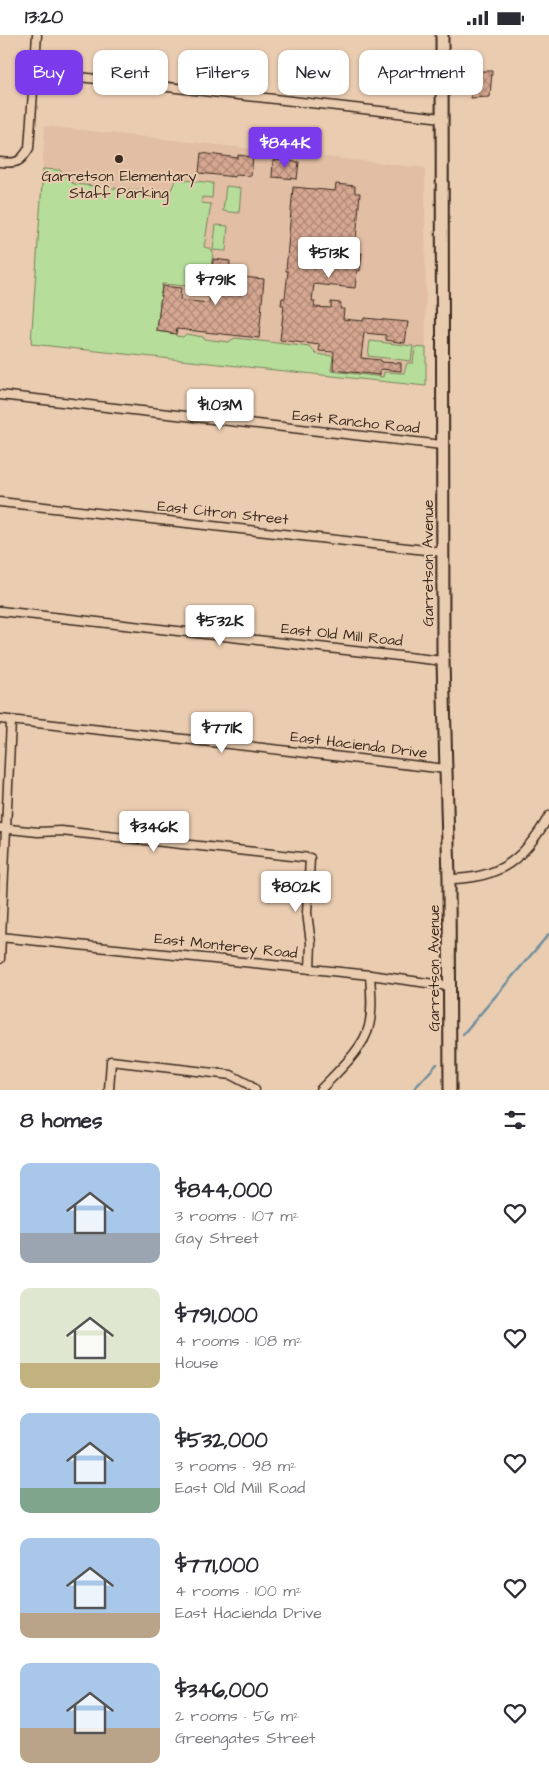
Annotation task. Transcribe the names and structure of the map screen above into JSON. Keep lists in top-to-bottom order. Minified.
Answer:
{"streets":{"street":["East Rancho Road","East Citron Street","Garretson Avenue","East Old Mill Road","East Hacienda Drive","East Monterey Road"]},"crossings":[["East Rancho Road","Garretson Avenue"],["East Citron Street","Garretson Avenue"],["Garretson Avenue","East Old Mill Road"],["Garretson Avenue","East Hacienda Drive"],["Garretson Avenue","East Monterey Road"]],"places":["Garretson Elementary Staff Parking"],"page":{"status":"13:20","chip":["Buy","Rent","Filters","New","Apartment"],"price":["$844K","$513K","$791K","$1.03M","$532K","$771K","$346K","$802K"],"heading":"8 homes","list":[{"name":"$844,000","note":"3 rooms · 107 m² · Gay Street"},{"name":"$791,000","note":"4 rooms · 108 m² · House"},{"name":"$532,000","note":"3 rooms · 98 m² · East Old Mill Road"},{"name":"$771,000","note":"4 rooms · 100 m² · East Hacienda Drive"},{"name":"$346,000","note":"2 rooms · 56 m² · Greengates Street"}]}}
